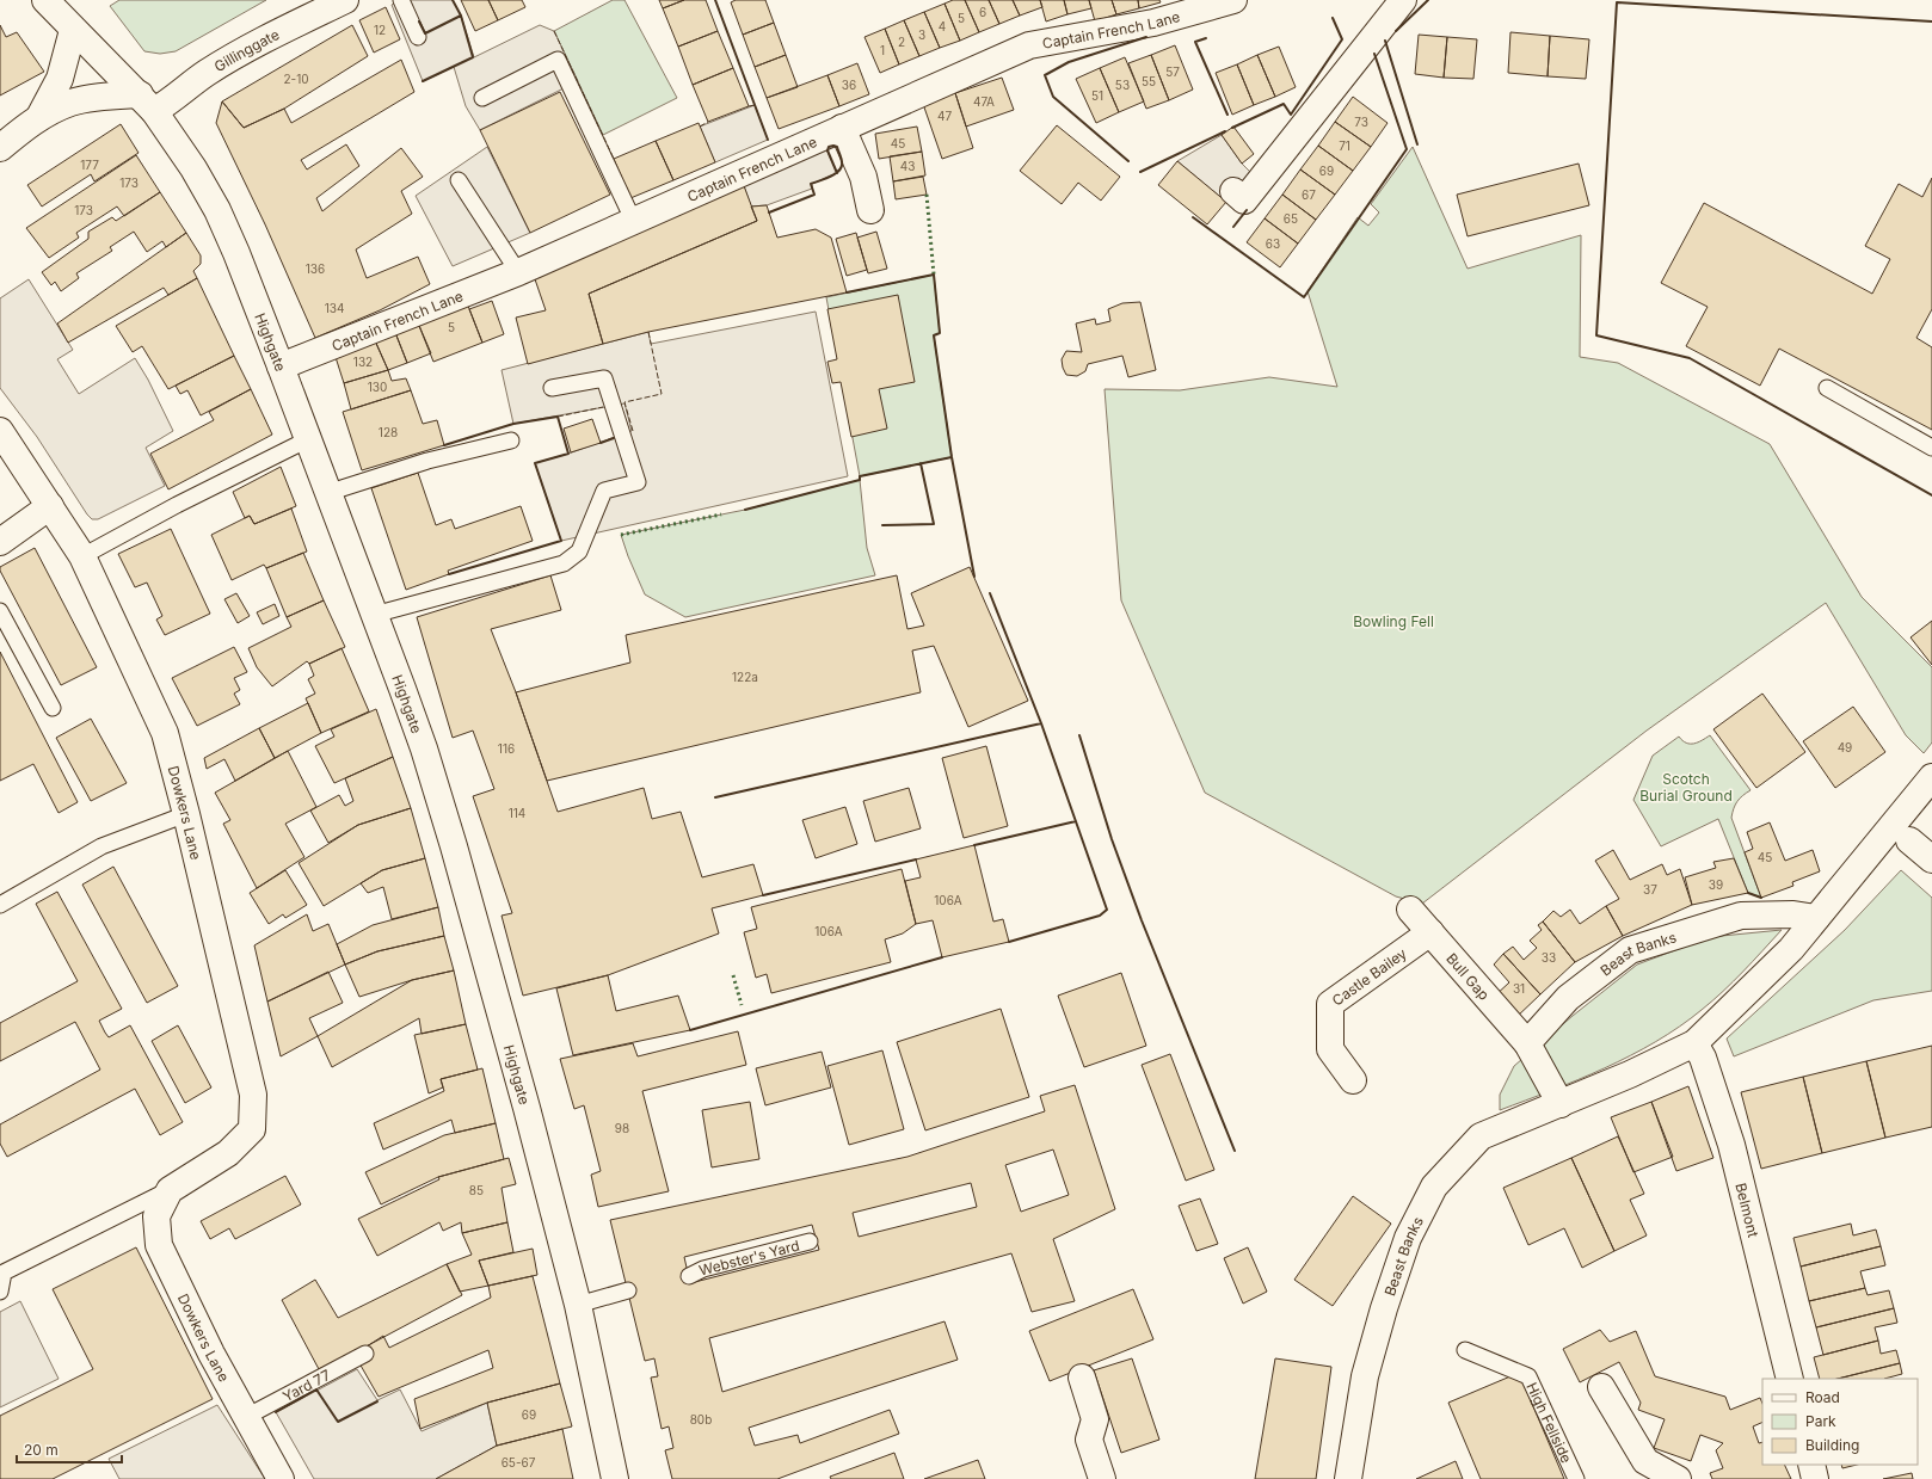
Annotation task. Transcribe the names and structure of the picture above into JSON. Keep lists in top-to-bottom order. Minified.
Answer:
{"streets":{"main road":["Captain French Lane","Gillinggate","Highgate","Dowkers Lane","Beast Banks","Castle Bailey","Bull Gap","Belmont"],"lane":["Webster's Yard","Yard 77","High Fellside"]},"crossings":[["Captain French Lane","Highgate"],["Gillinggate","Highgate"],["Dowkers Lane","Yard 77"],["Beast Banks","Bull Gap"],["Beast Banks","Belmont"],["Castle Bailey","Bull Gap"]],"parks":["Bowling Fell","Scotch Burial Ground"],"house_numbers":["6","5","4","12","3","2","1","57","2-10","55","36","53","51","47A","47","73","45","71","177","43","69","173","67","173","65","63","136","134","5","132","130","128","122a","49","116","114","45","39","37","106A","106A","33","31","98","85","69","80b","65-67"],"legend":["Road","Park","Building"],"scale_bar":"20 m"}
